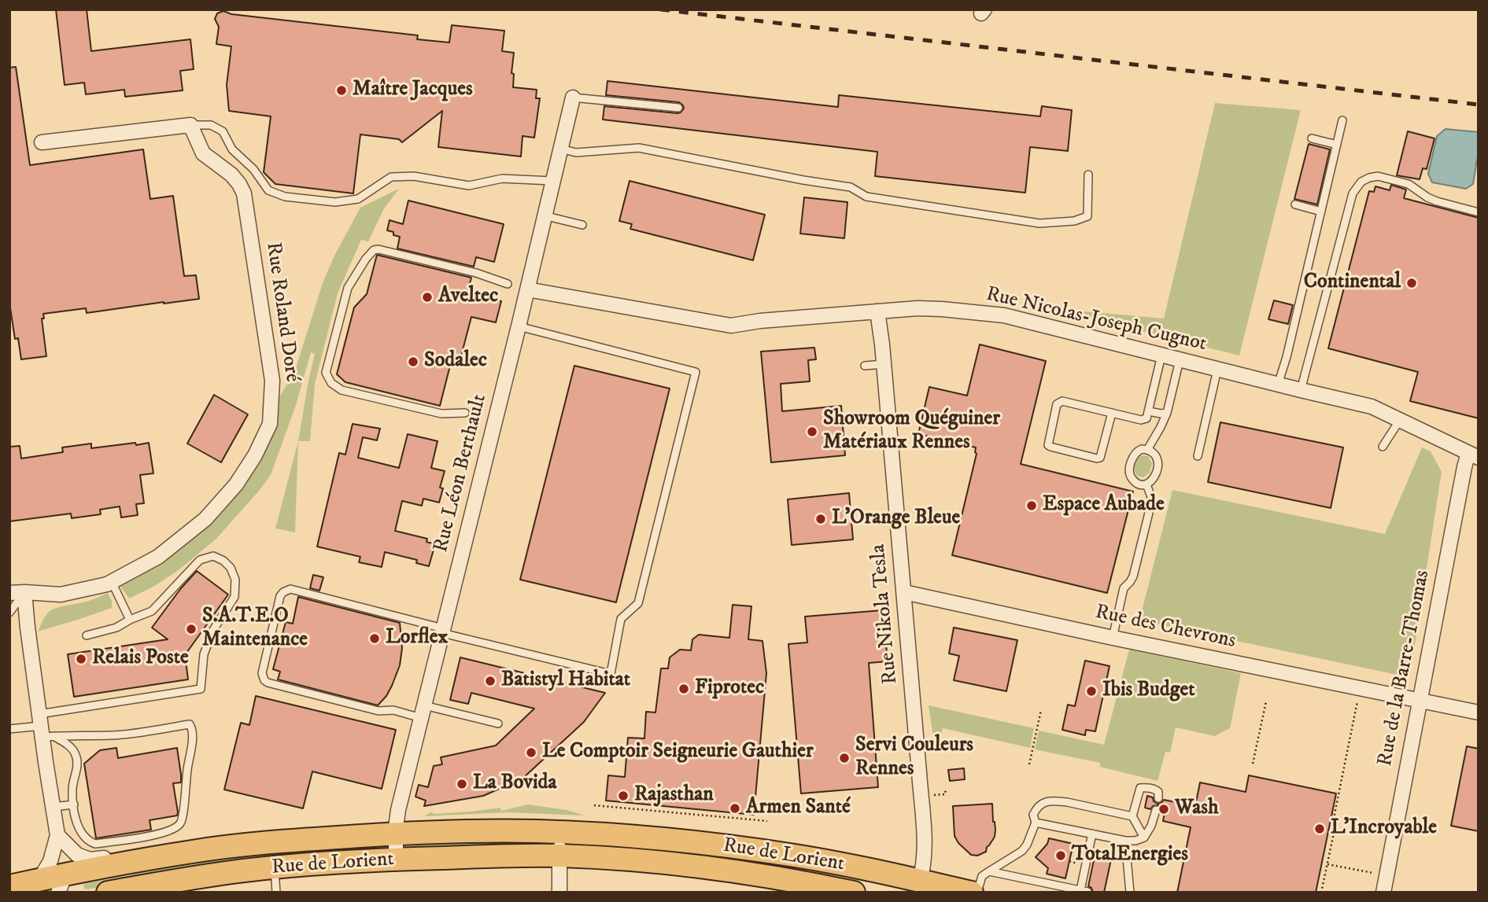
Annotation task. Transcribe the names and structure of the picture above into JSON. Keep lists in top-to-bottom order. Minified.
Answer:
{"streets":{"main road":["Rue de Lorient"],"street":["Rue Roland Doré","Rue Nicolas-Joseph Cugnot","Rue Léon Berthault","Rue Nikola Tesla","Rue des Chevrons","Rue de la Barre-Thomas"]},"crossings":[["Rue Nicolas-Joseph Cugnot","Rue Léon Berthault"],["Rue Nicolas-Joseph Cugnot","Rue Nikola Tesla"],["Rue Nicolas-Joseph Cugnot","Rue de la Barre-Thomas"],["Rue Léon Berthault","Rue de Lorient"],["Rue Nikola Tesla","Rue des Chevrons"],["Rue Nikola Tesla","Rue de Lorient"],["Rue des Chevrons","Rue de la Barre-Thomas"]],"places":["Maître Jacques","Continental","Aveltec","Sodalec","Showroom Quéguiner Matériaux Rennes","Espace Aubade","L'Orange Bleue","S.A.T.E.O Maintenance","Lorflex","Relais Poste","Batistyl Habitat","Fiprotec","Ibis Budget","Le Comptoir Seigneurie Gauthier","Servi Couleurs Rennes","La Bovida","Rajasthan","Armen Santé","Wash","L'Incroyable","TotalEnergies"]}
